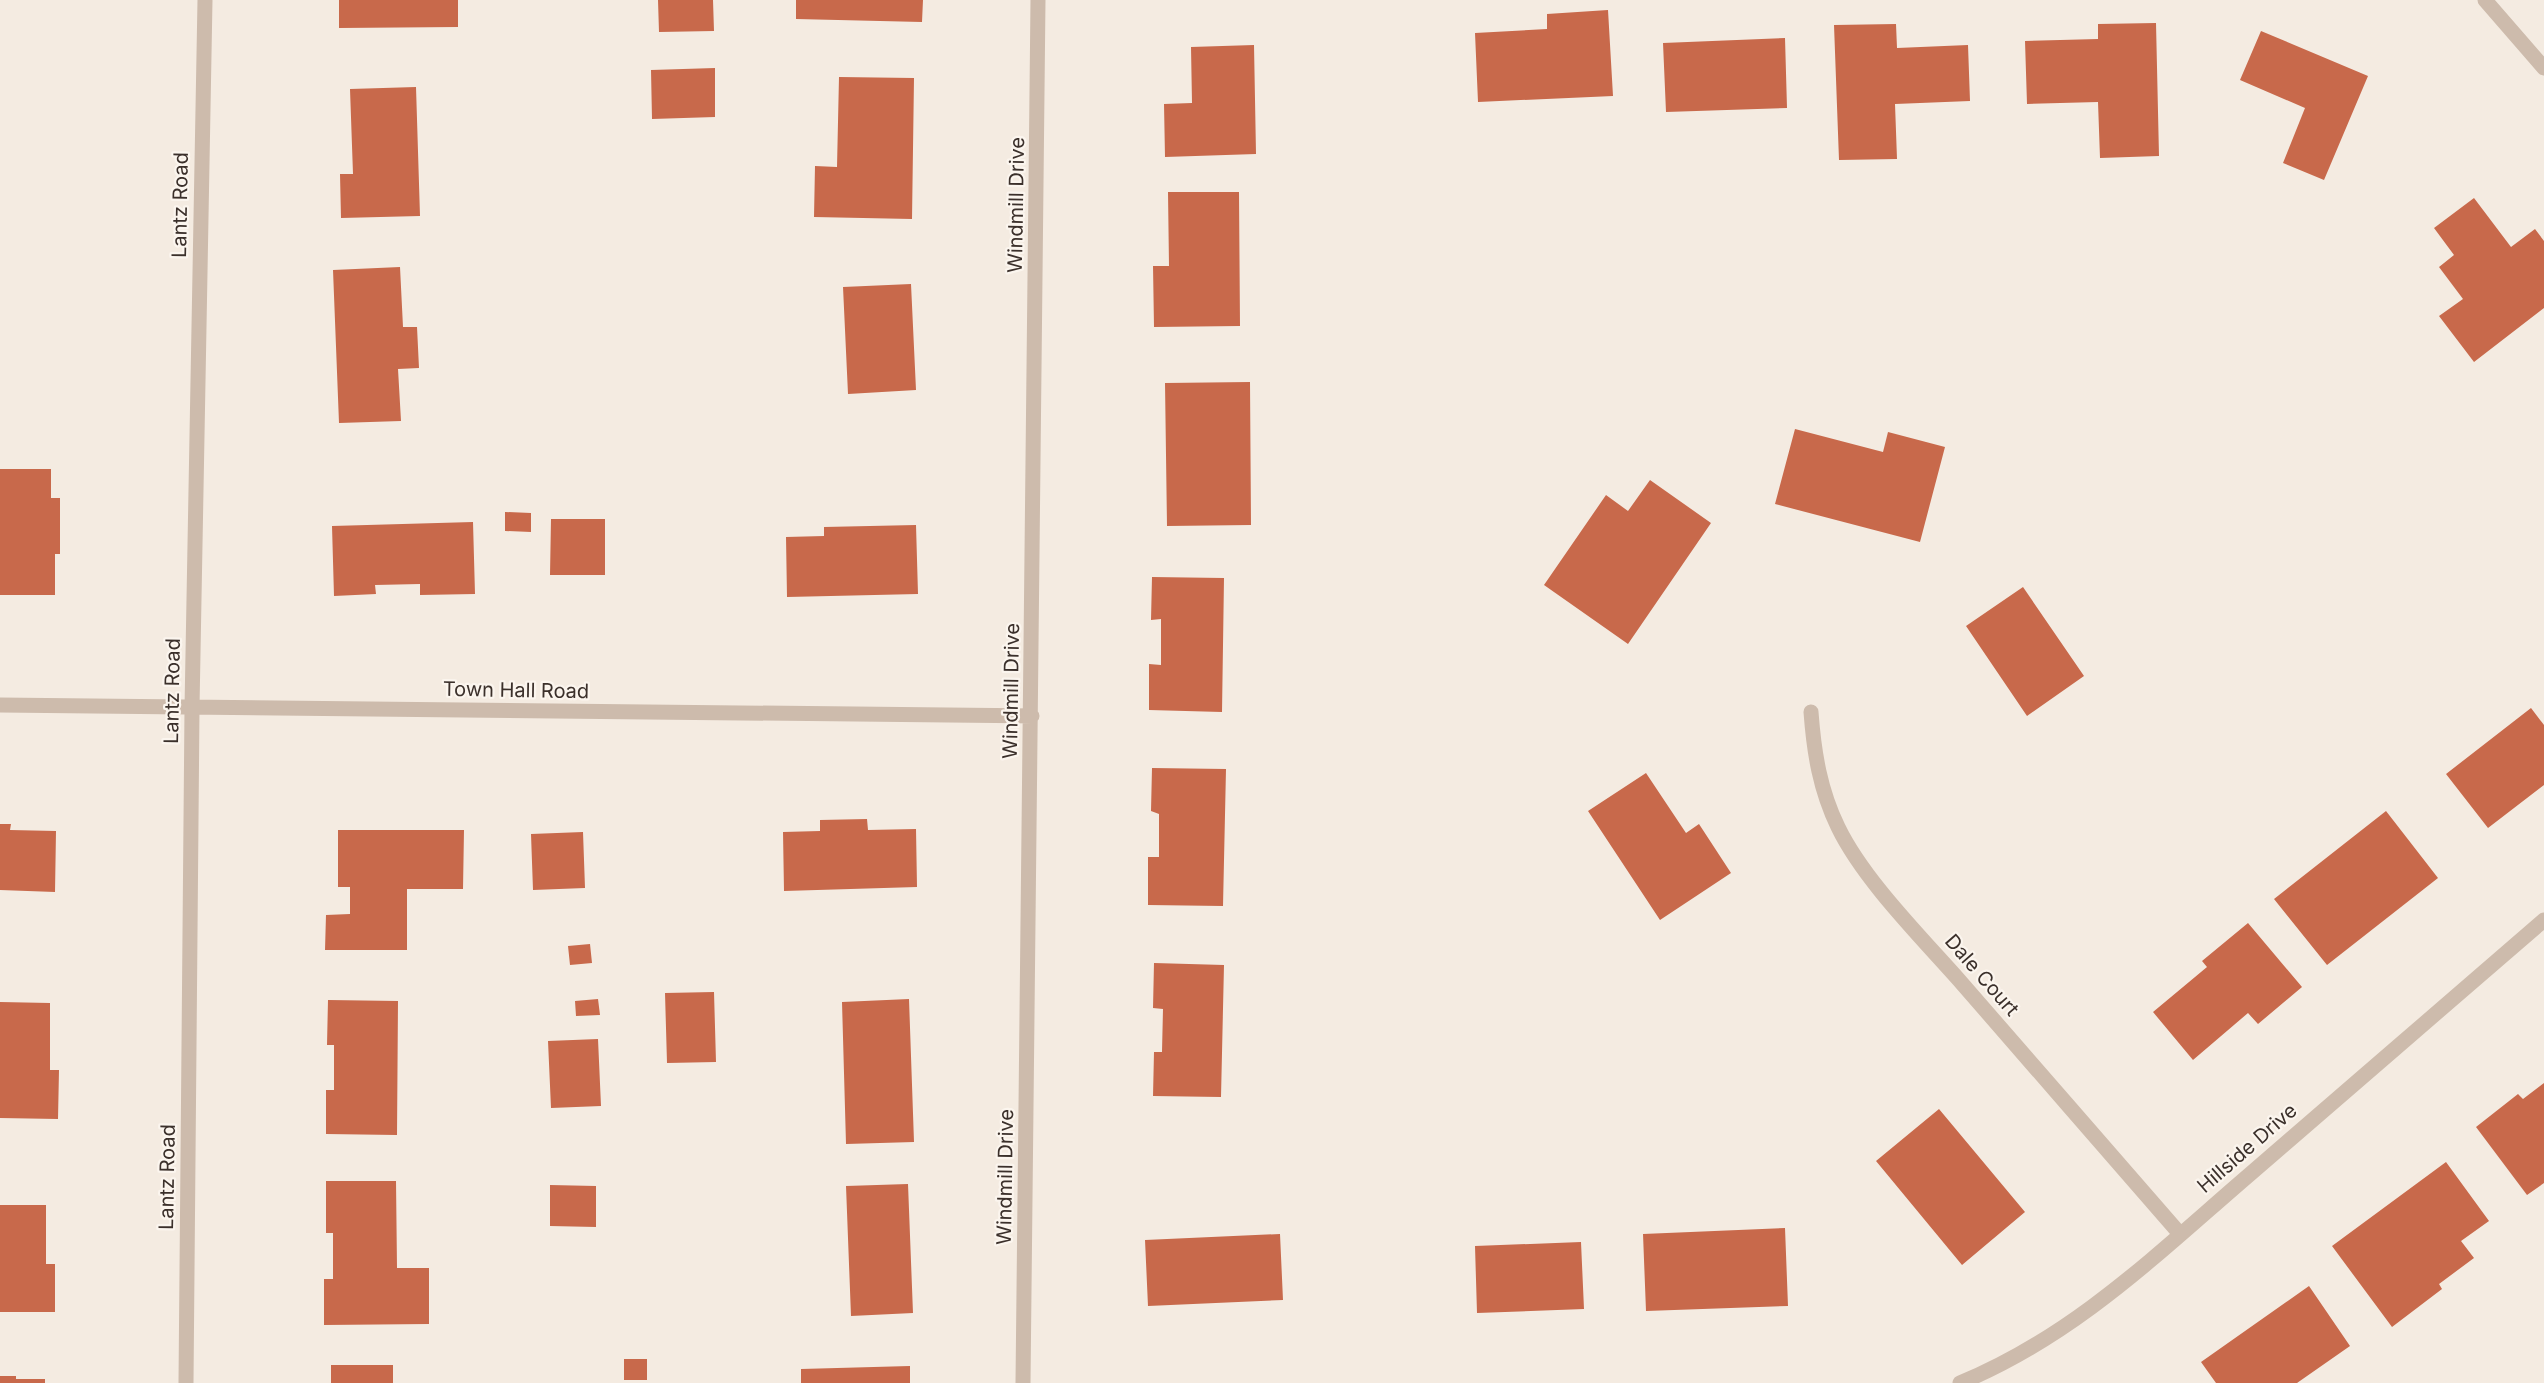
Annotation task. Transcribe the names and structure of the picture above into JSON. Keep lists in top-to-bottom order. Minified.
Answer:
{"streets":{"street":["Lantz Road","Windmill Drive","Town Hall Road","Dale Court","Hillside Drive"]},"crossings":[["Lantz Road","Town Hall Road"],["Windmill Drive","Town Hall Road"],["Dale Court","Hillside Drive"]]}
